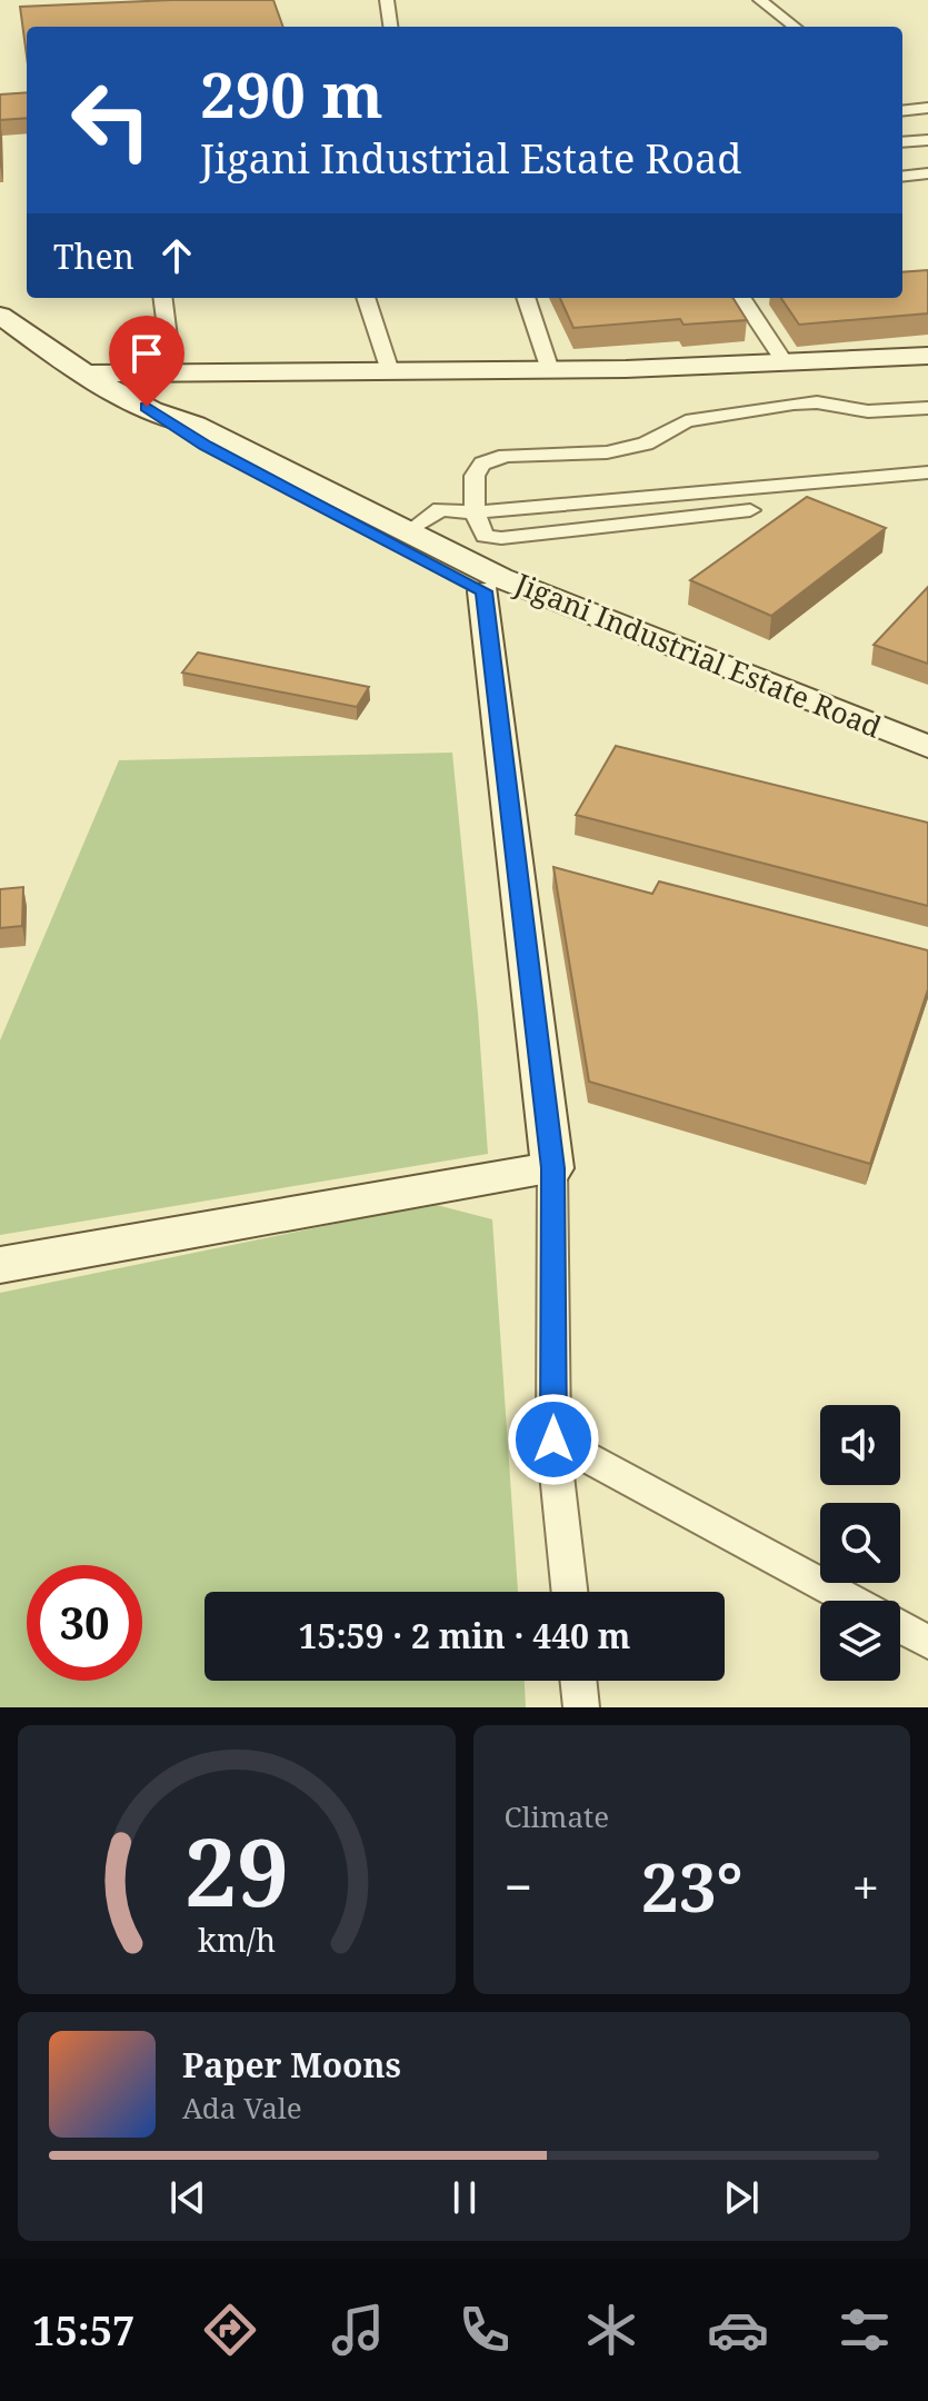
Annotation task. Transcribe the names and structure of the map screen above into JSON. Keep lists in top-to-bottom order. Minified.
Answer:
{"streets":{"main road":["Jigani Industrial Estate Road"]},"page":{"turn":["290 m","Jigani Industrial Estate Road"],"then":"Then","limit":"30","trip":"15:59 · 2 min · 440 m","tile":"Climate","heat":["−","23°","+"],"song":["Paper Moons","Ada Vale"],"tabs":"15:57","gauge":["29","km/h"]}}
